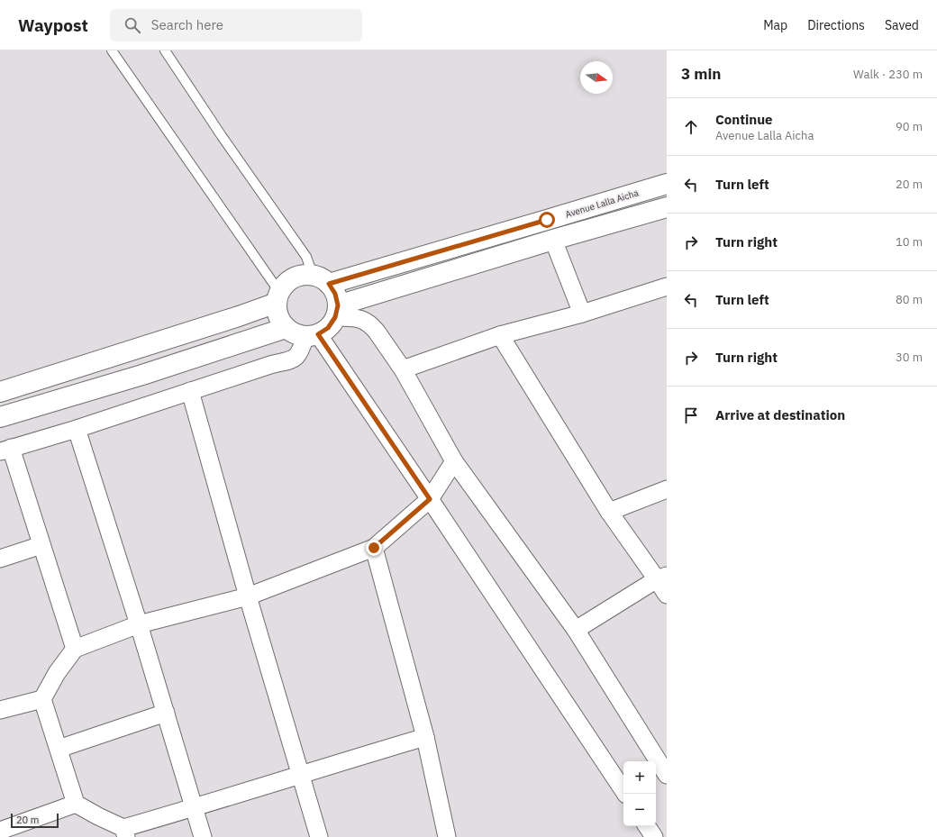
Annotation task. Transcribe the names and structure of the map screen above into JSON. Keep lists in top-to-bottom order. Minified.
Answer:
{"streets":{"main road":["Avenue Lalla Aicha"]},"scale_bar":"20 m","north":"right","page":{"header":"Waypost","search":"Search here","nav":["Map","Directions","Saved"],"heading":["3 min","Walk · 230 m"],"list":[["Continue","Avenue Lalla Aicha","90 m"],["Turn left","20 m"],["Turn right","10 m"],["Turn left","80 m"],["Turn right","30 m"],"Arrive at destination"],"map_buttons":["+","−"],"scale":"20 m"}}
